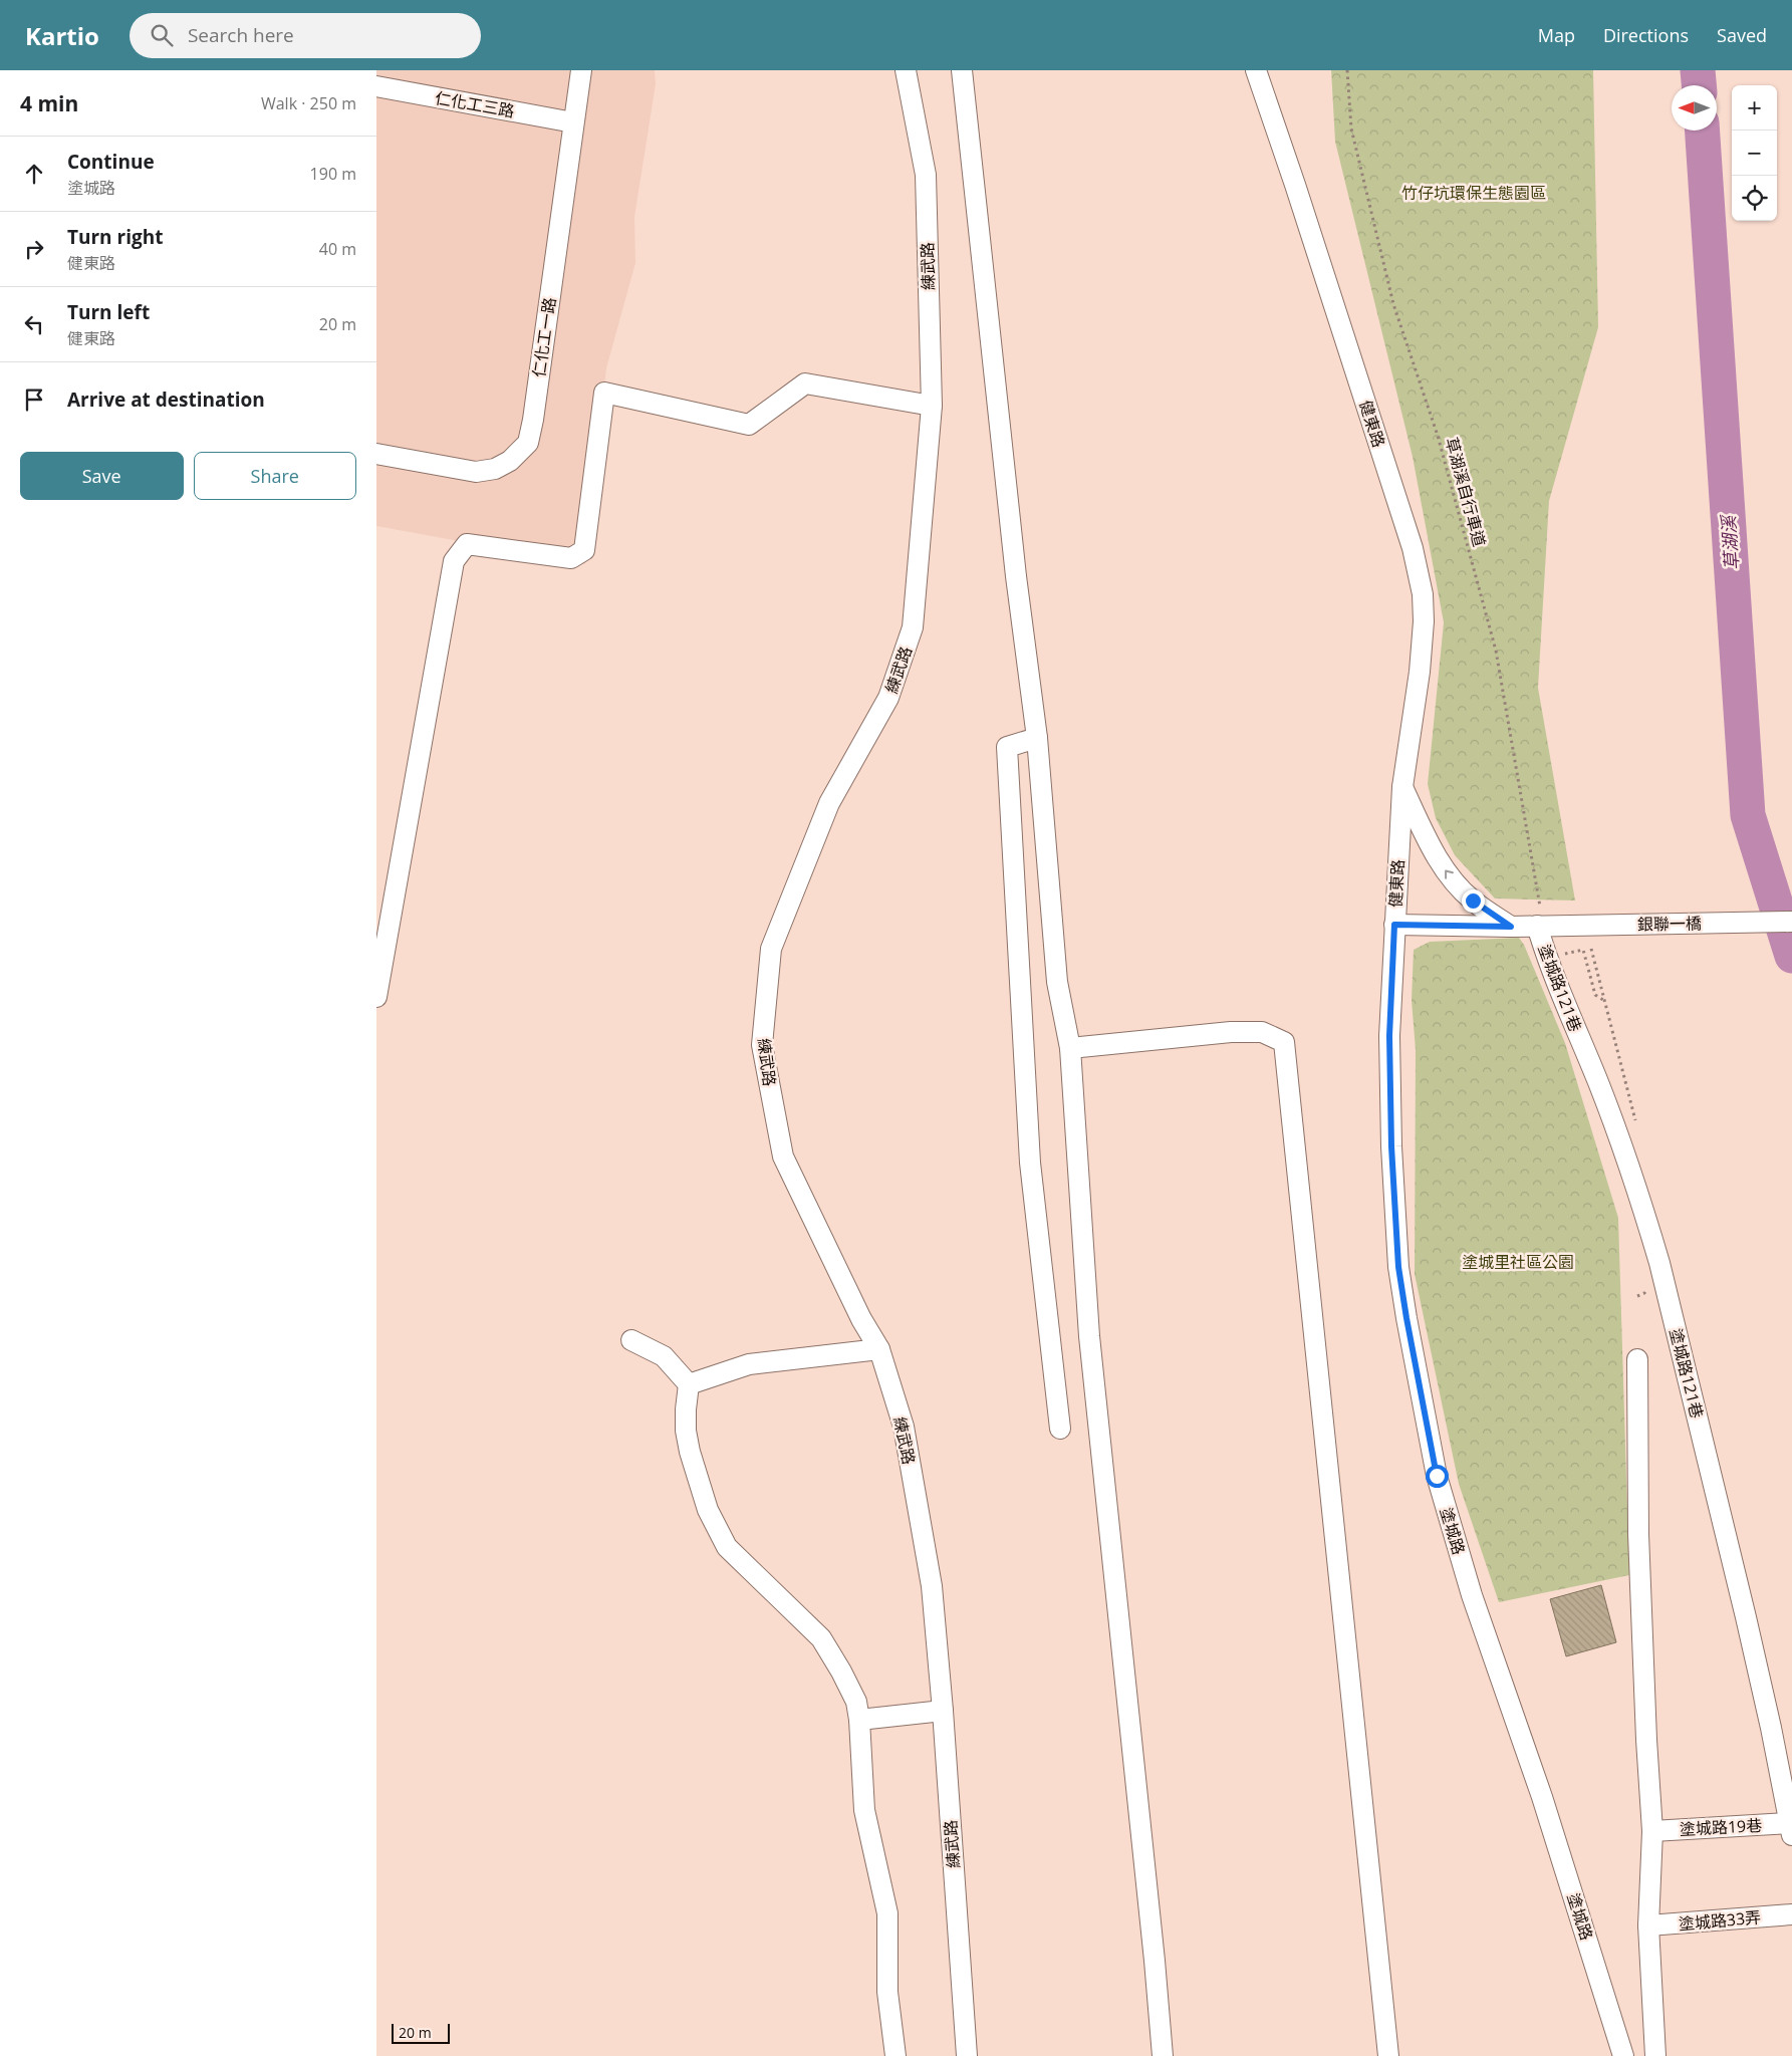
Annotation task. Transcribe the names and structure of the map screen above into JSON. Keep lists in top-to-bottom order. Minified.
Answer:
{"streets":{"street":["仁化工三路","練武路","仁化工一路","健東路","銀聯一橋","塗城路121巷","塗城路","塗城路19巷","塗城路33弄"],"path":["草湖溪自行車道"]},"crossings":[["仁化工三路","仁化工一路"],["健東路","草湖溪自行車道"],["健東路","銀聯一橋"],["健東路","塗城路121巷"],["健東路","塗城路"],["草湖溪自行車道","銀聯一橋"],["草湖溪自行車道","塗城路121巷"],["銀聯一橋","塗城路121巷"],["塗城路121巷","塗城路19巷"]],"water":["草湖溪"],"parks":["竹仔坑環保生態園區","塗城里社區公園"],"scale_bar":"20 m","north":"left","page":{"header":"Kartio","search":"Search here","nav":["Map","Directions","Saved"],"heading":["4 min","Walk · 250 m"],"map_buttons":["+","−"],"list":[["Continue","塗城路","190 m"],["Turn right","健東路","40 m"],["Turn left","健東路","20 m"],"Arrive at destination"],"buttons":["Save","Share"],"scale":"20 m"}}
